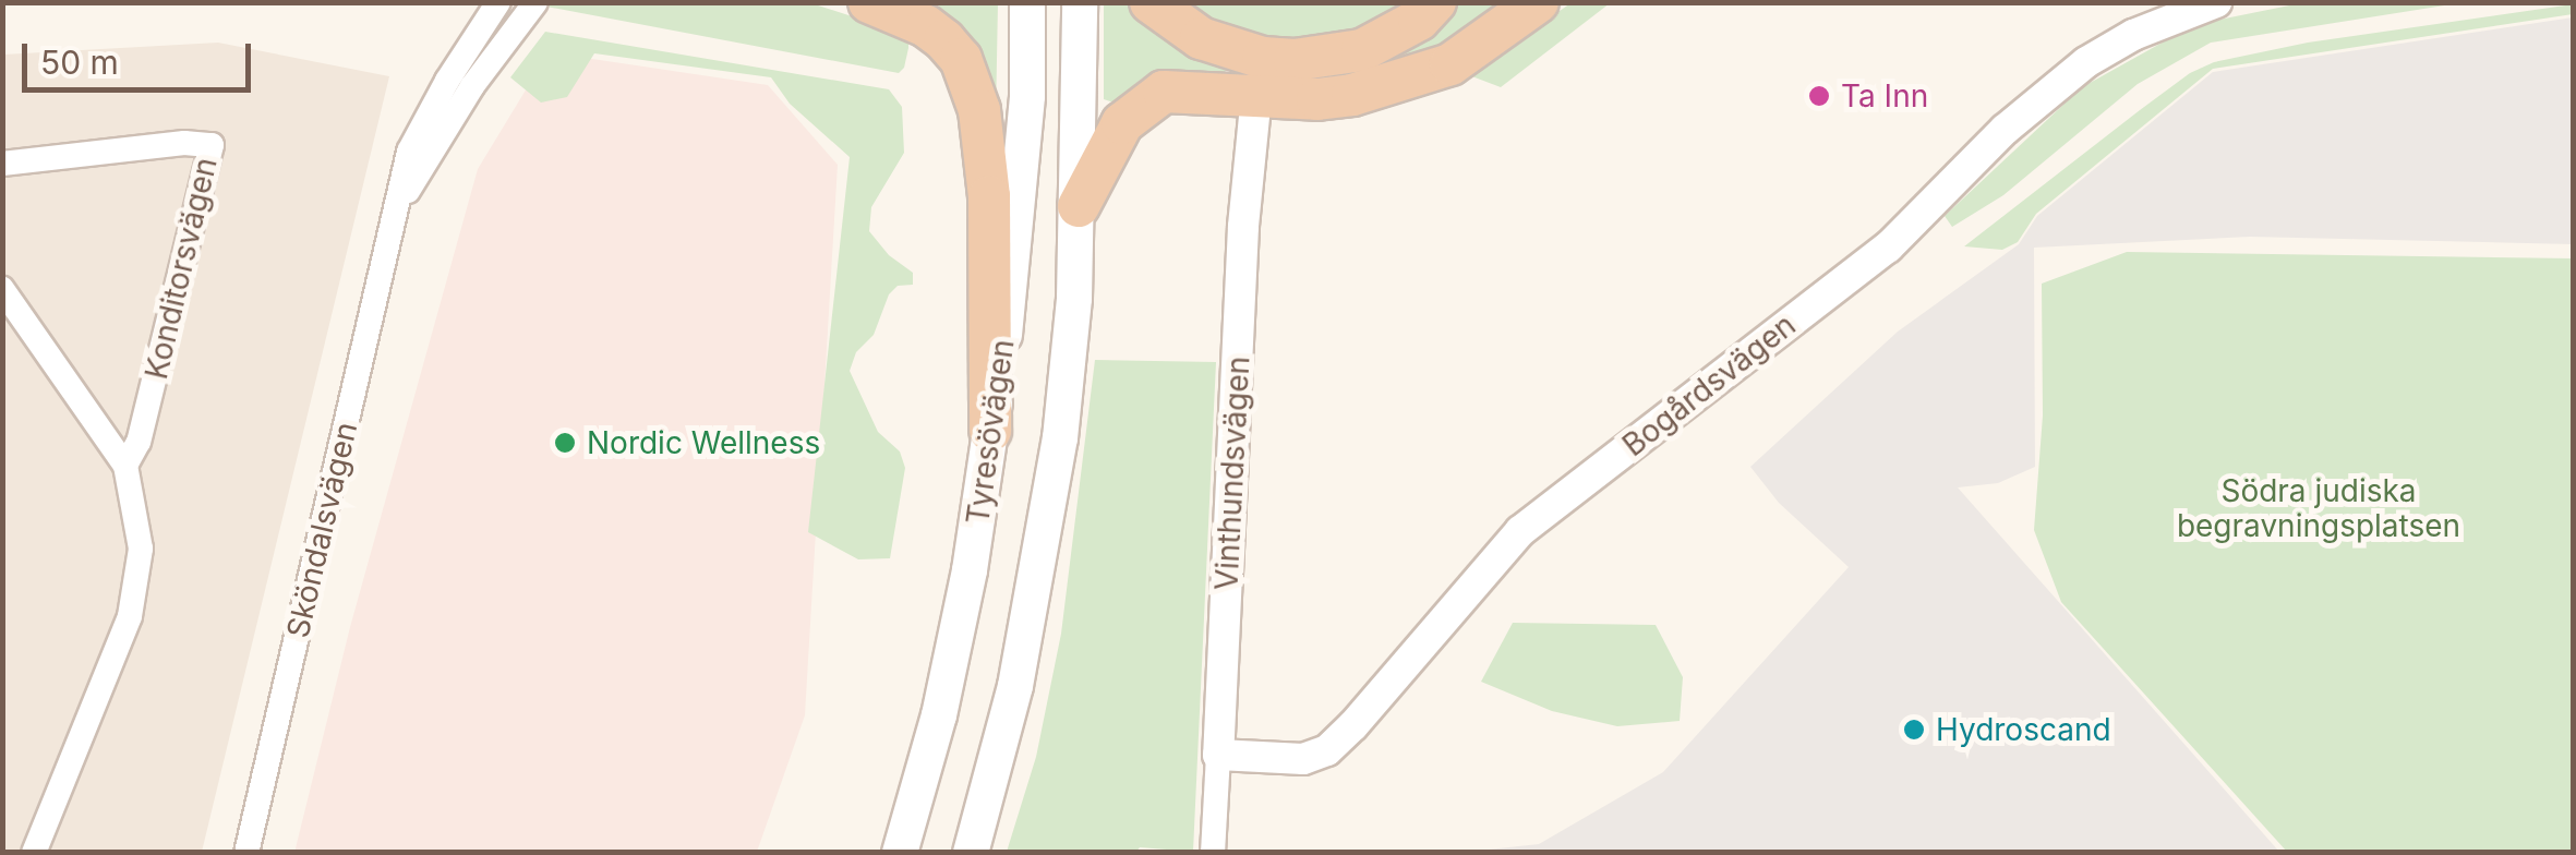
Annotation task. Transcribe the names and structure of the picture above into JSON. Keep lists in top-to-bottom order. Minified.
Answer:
{"streets":{"main road":["Tyresövägen"],"street":["Konditorsvägen","Bogårdsvägen","Vinthundsvägen","Sköndalsvägen"]},"crossings":[["Bogårdsvägen","Vinthundsvägen"]],"parks":["Södra judiska begravningsplatsen"],"places":["Ta Inn","Nordic Wellness","Hydroscand"],"scale_bar":"50 m"}
